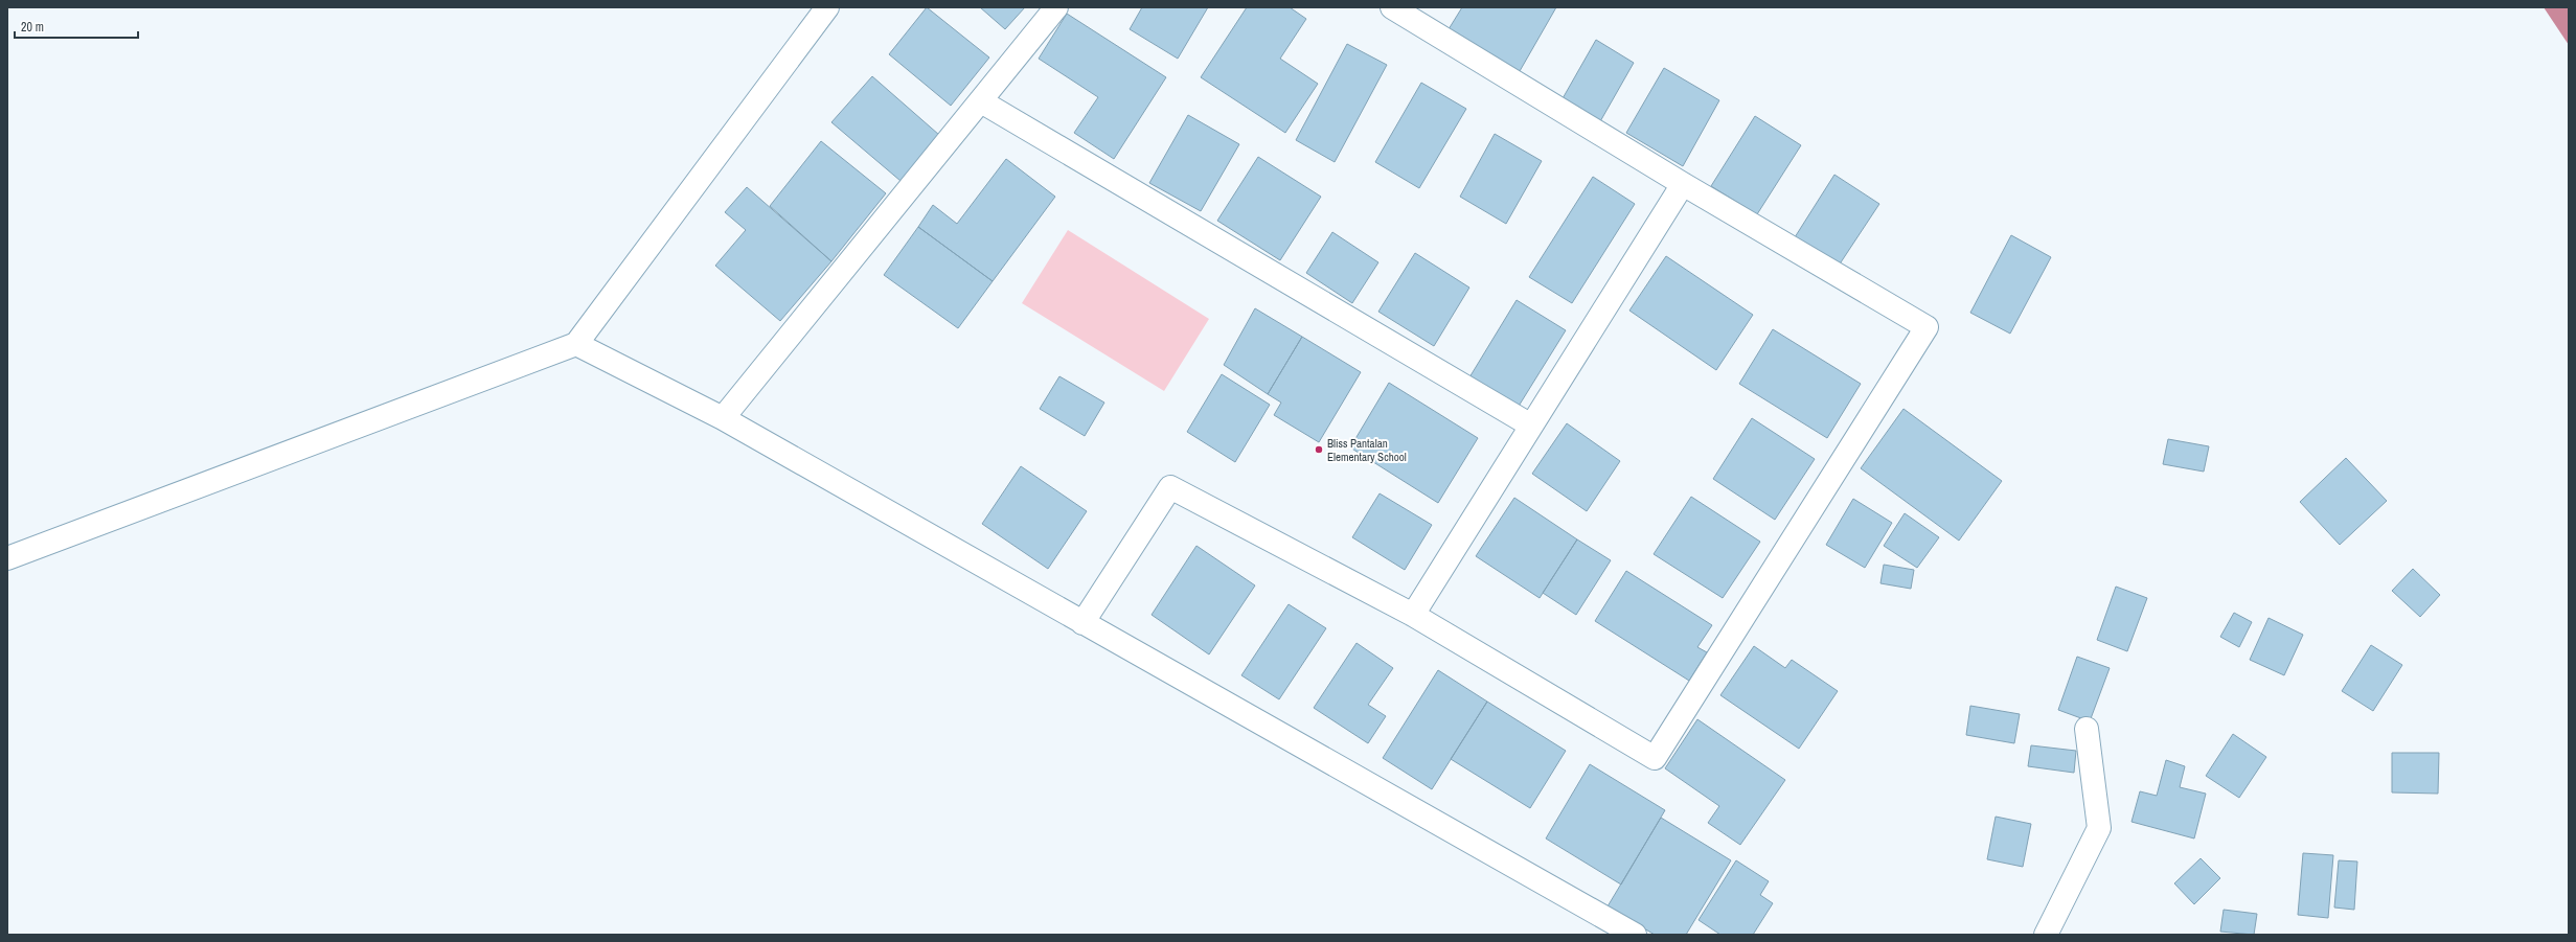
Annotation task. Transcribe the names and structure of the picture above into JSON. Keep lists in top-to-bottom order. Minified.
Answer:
{"places":["Bliss Pantalan Elementary School"],"scale_bar":"20 m"}
